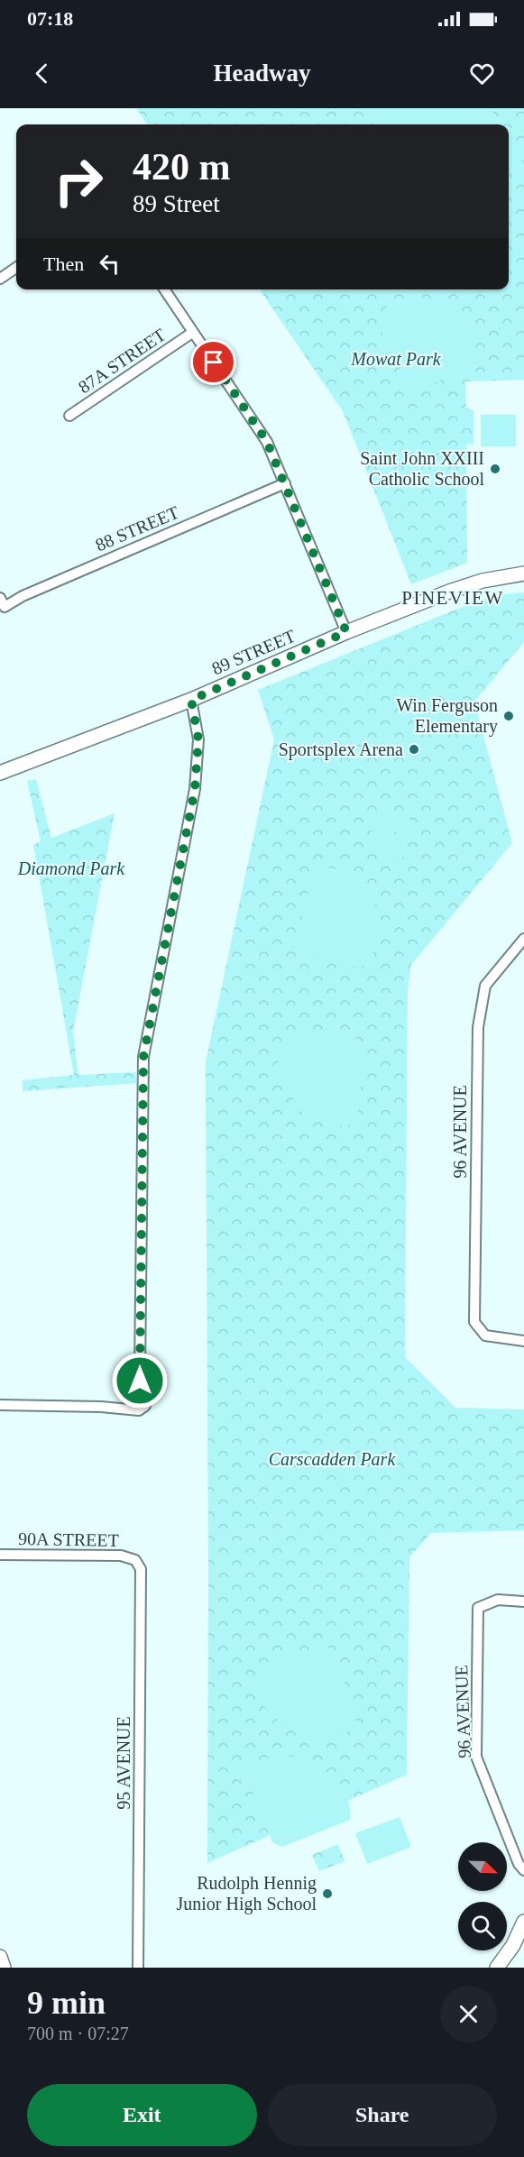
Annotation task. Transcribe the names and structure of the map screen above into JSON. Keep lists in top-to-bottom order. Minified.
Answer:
{"streets":{"street":["87A STREET","88 STREET","89 STREET","96 AVENUE","90A STREET","95 AVENUE"]},"crossings":[["90A STREET","95 AVENUE"]],"districts":["PINEVIEW"],"parks":["Mowat Park","Diamond Park","Carscadden Park"],"places":["Saint John XXIII Catholic School","Win Ferguson Elementary","Sportsplex Arena","Rudolph Hennig Junior High School"],"north":"bottom right","page":{"status":"07:18","header":"Headway","turn":["420 m","89 Street"],"then":"Then","heading":["9 min","700 m · 07:27"],"buttons":["Exit","Share"]}}
